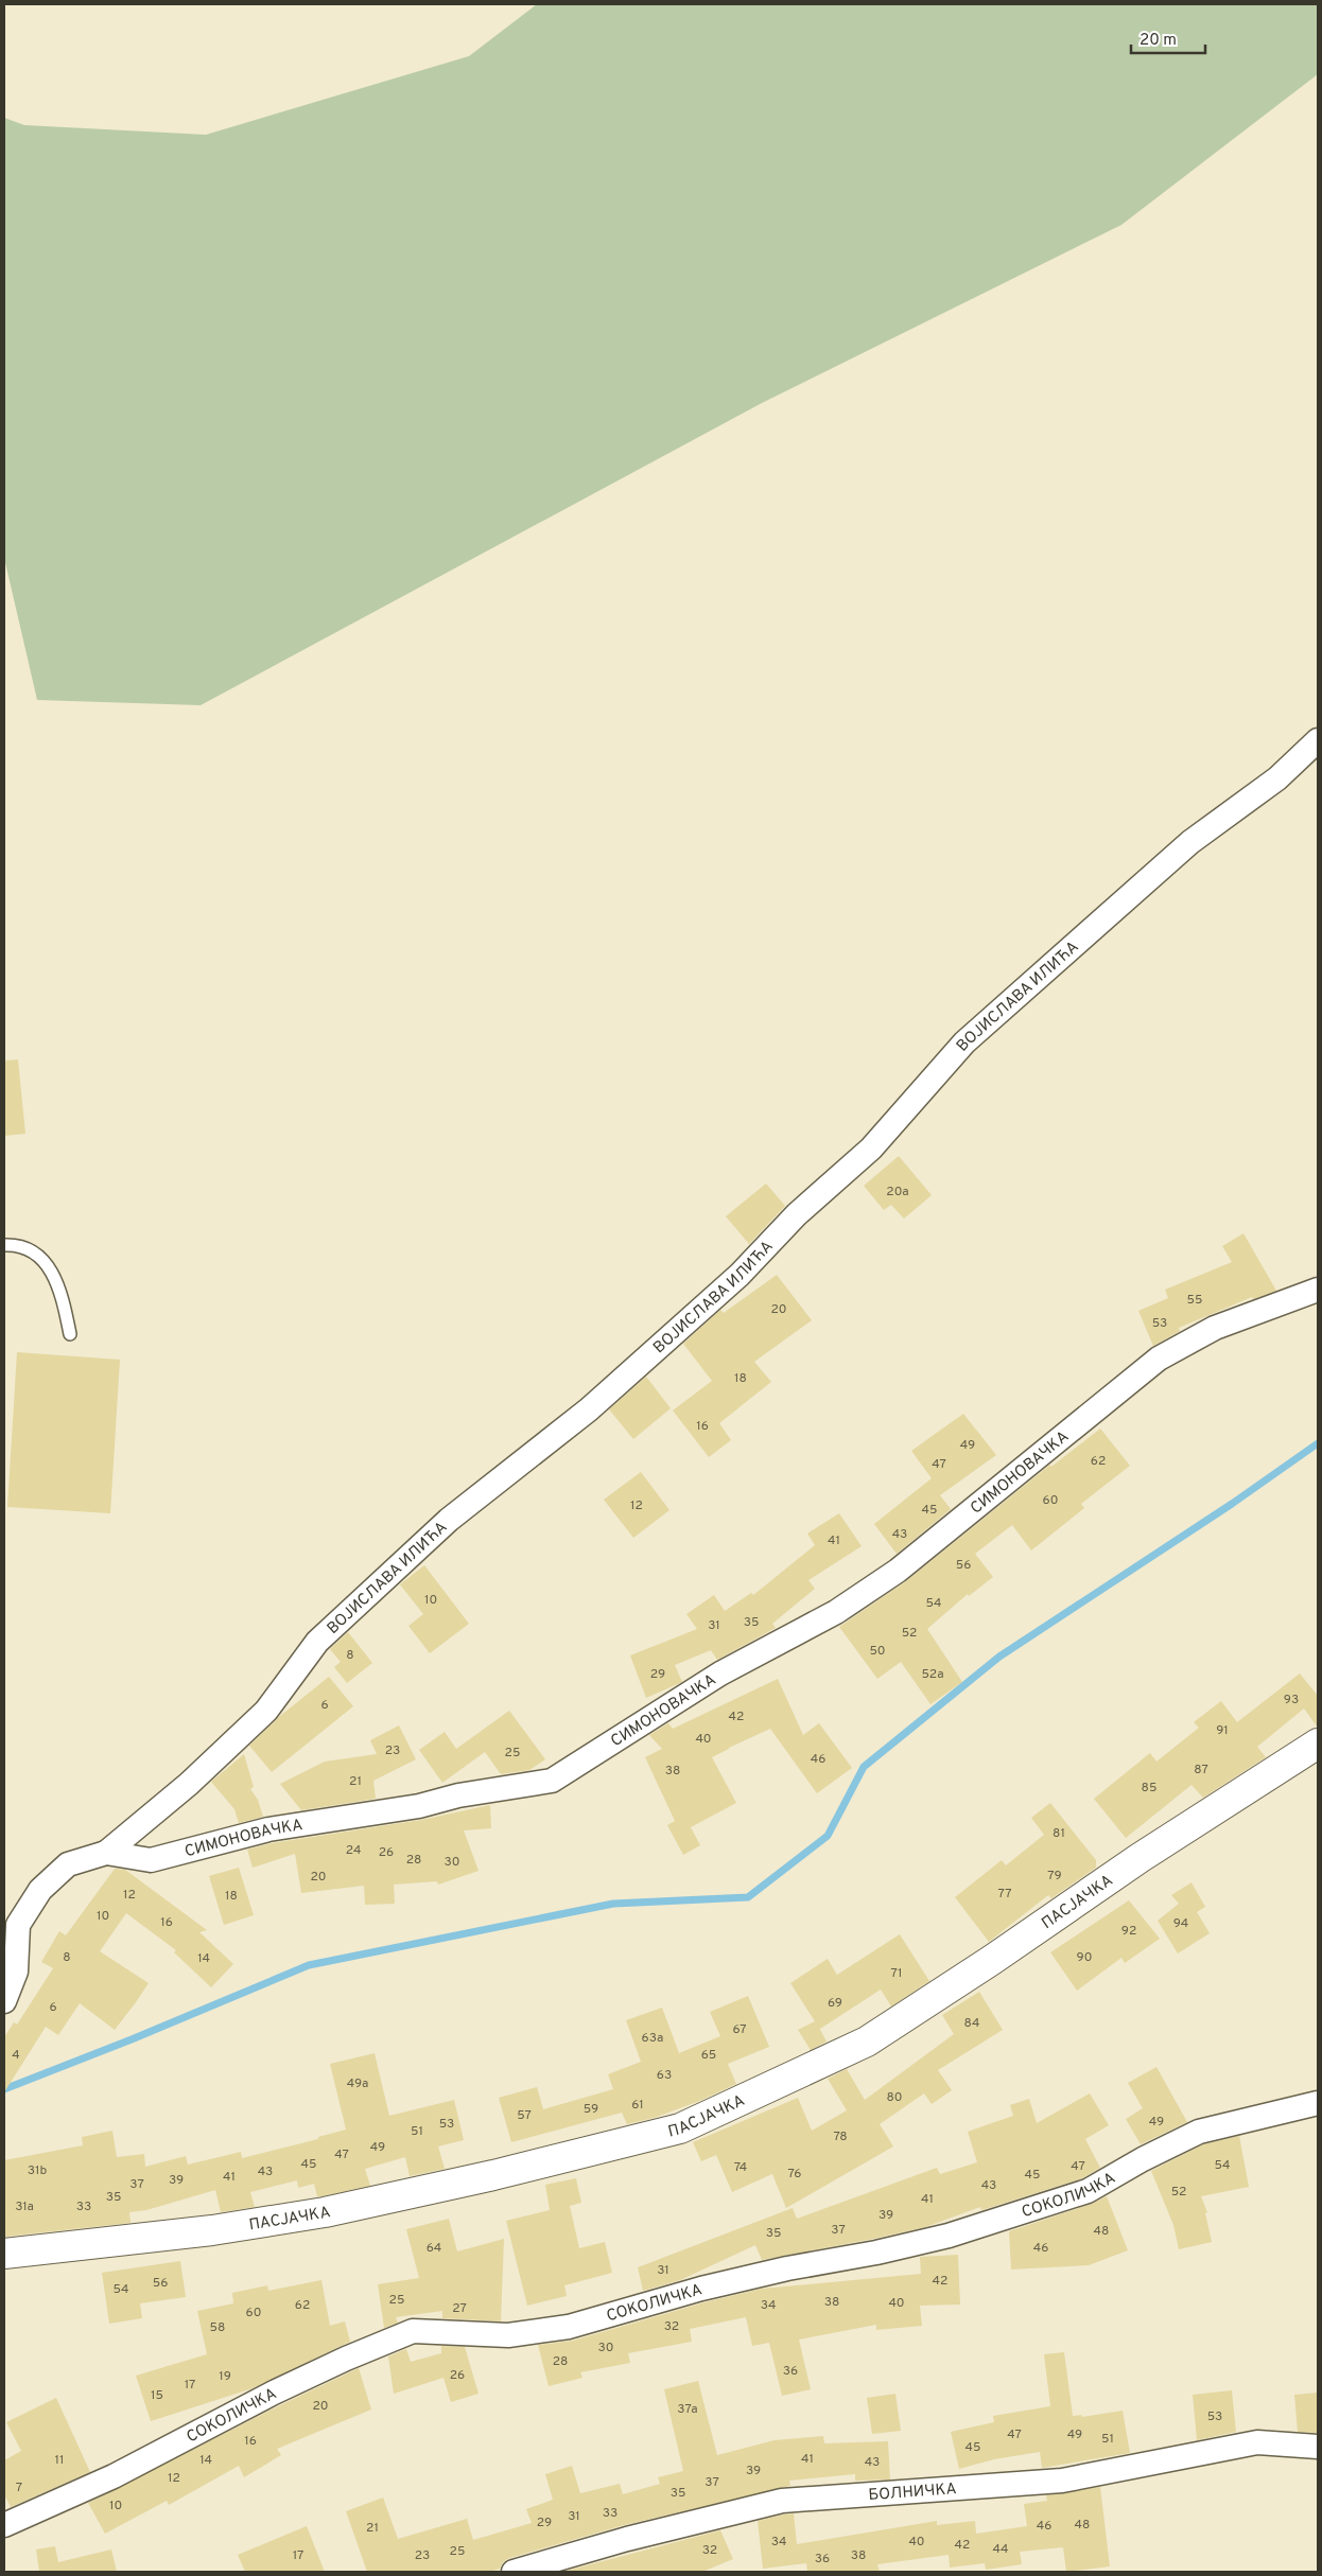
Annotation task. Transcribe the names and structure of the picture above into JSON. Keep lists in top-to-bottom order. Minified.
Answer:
{"streets":{"main road":["ПАСЈАЧКА"],"street":["ВОЈИСЛАВА ИЛИЋА","СИМОНОВАЧКА","СОКОЛИЧКА","БОЛНИЧКА"]},"crossings":[["ВОЈИСЛАВА ИЛИЋА","СИМОНОВАЧКА"]],"house_numbers":["20a","55","20","53","18","16","49","62","47","60","12","45","43","41","56","10","54","35","31","52","50","8","29","52a","93","6","42","91","40","23","25","46","87","38","21","85","81","24","26","28","30","79","20","77","12","18","10","16","94","92","8","90","14","71","69","6","84","67","63a","4","65","63","49a","80","61","59","57","49","53","51","78","49","47","45","54","47","74","31b","43","76","45","41","39","37","43","52","35","41","31a","33","39","37","48","35","64","46","31","42","56","54","25","38","40","62","34","27","60","32","58","30","28","36","26","19","17","15","20","37a","53","47","49","51","16","45","41","11","14","43","39","12","37","7","35","10","33","31","29","48","46","21","34","40","42","44","32","25","17","23","38","36"],"scale_bar":"20 m"}
